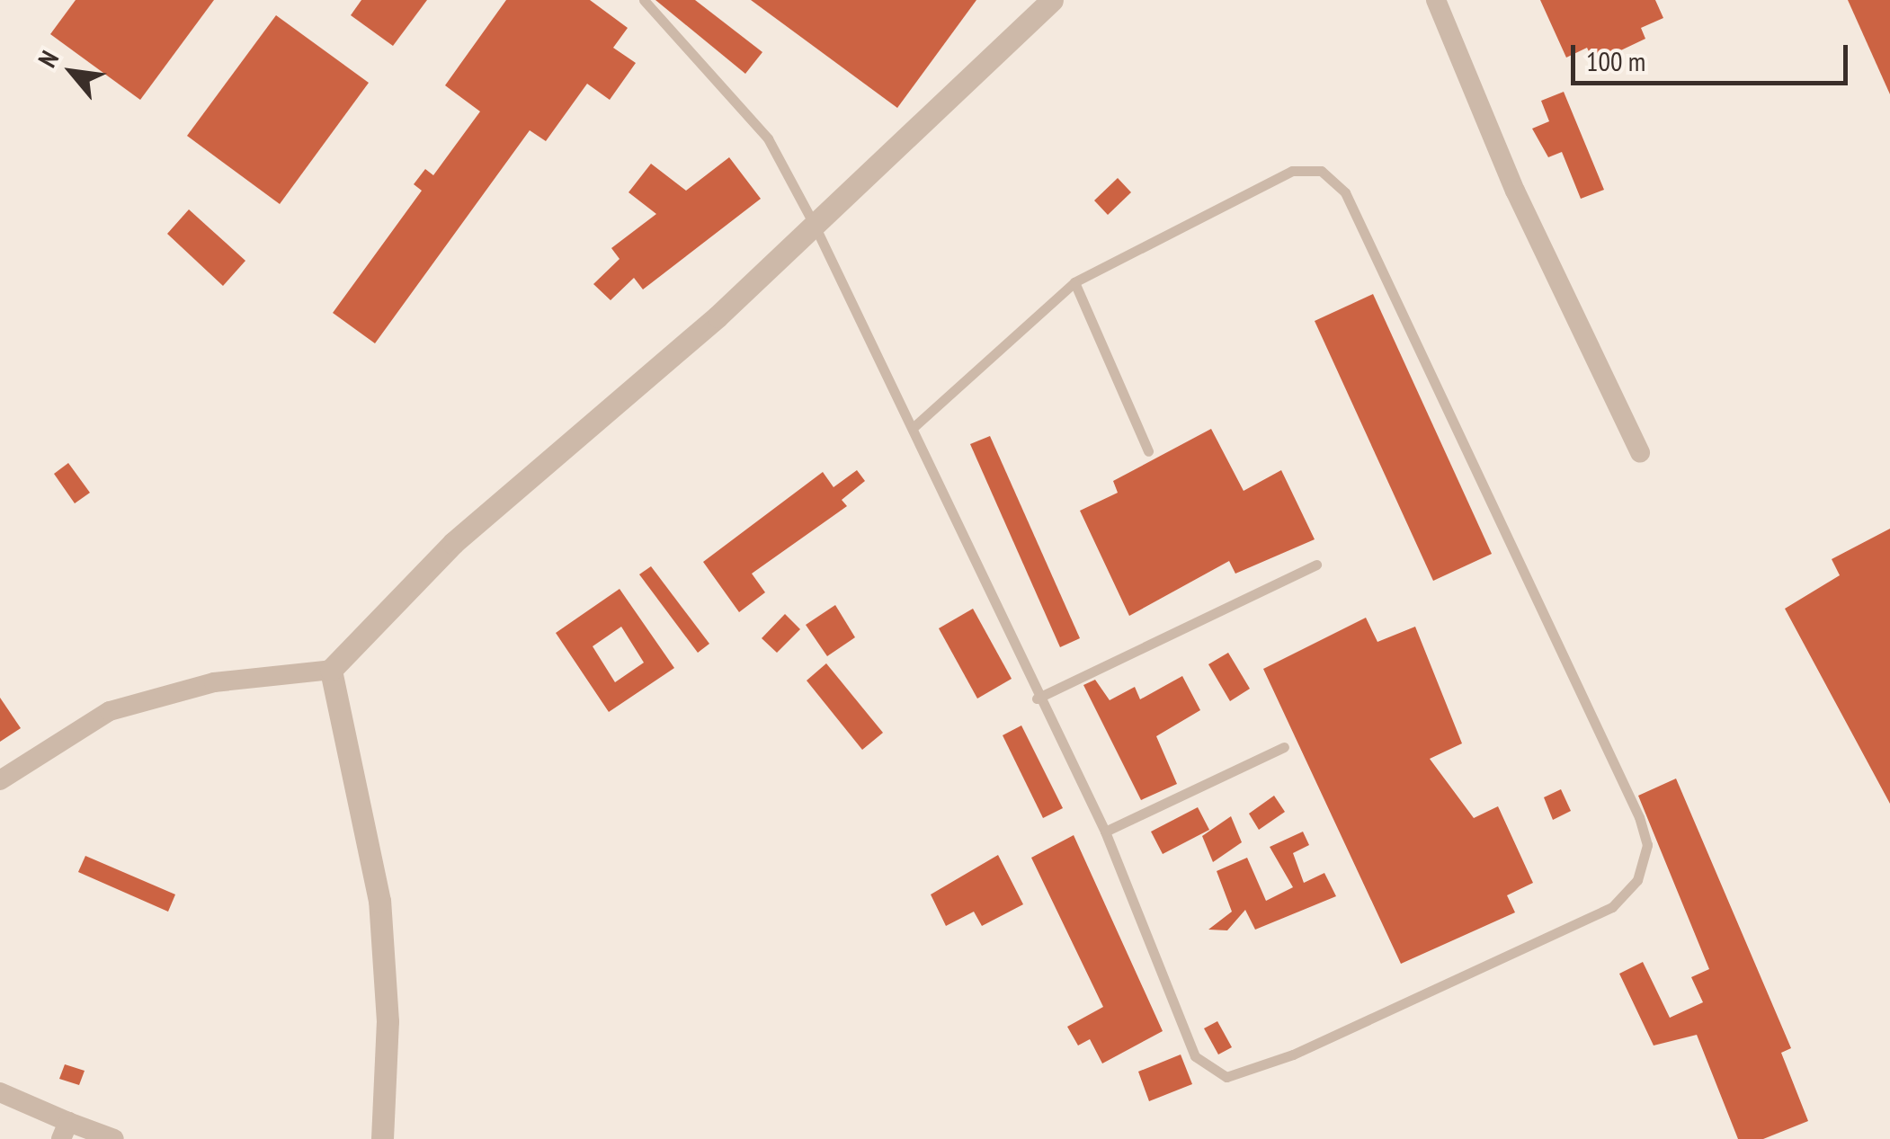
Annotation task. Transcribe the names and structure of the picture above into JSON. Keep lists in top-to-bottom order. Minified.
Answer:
{"scale_bar":"100 m","north":"top left"}
